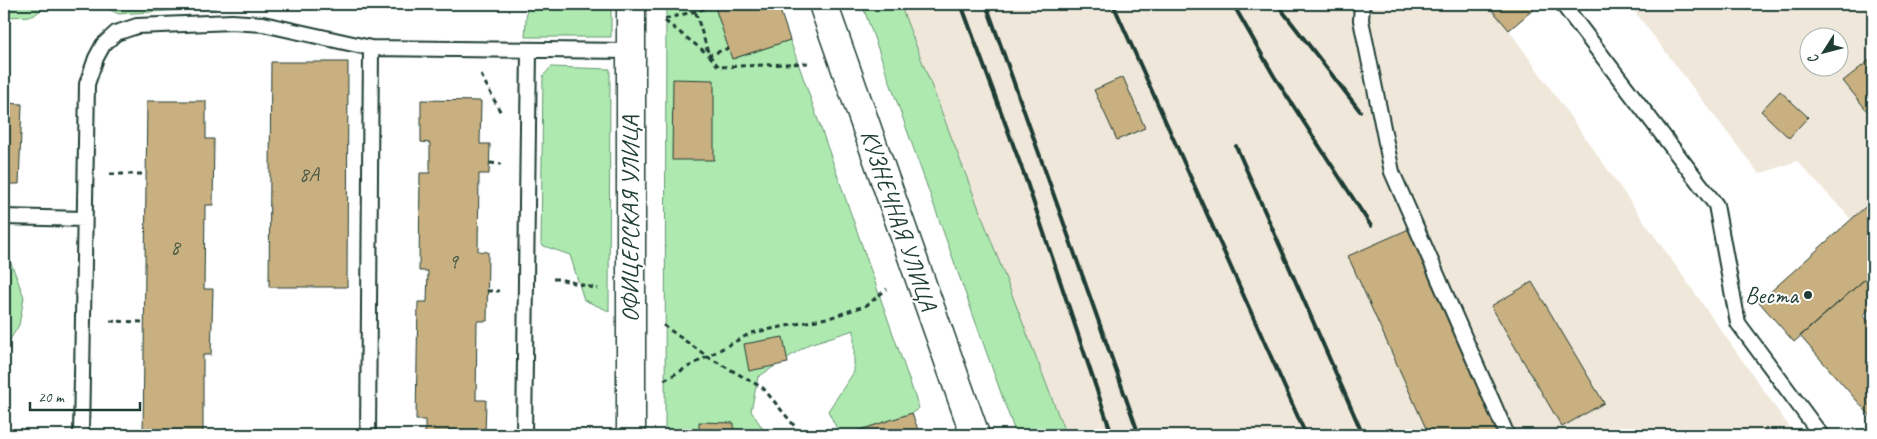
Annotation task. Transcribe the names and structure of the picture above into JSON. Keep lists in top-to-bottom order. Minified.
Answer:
{"streets":{"street":["ОФИЦЕРСКАЯ УЛИЦА","КУЗНЕЧНАЯ УЛИЦА"]},"places":["Веста"],"house_numbers":["8А","8","9"],"scale_bar":"20 m","north":"bottom left"}
